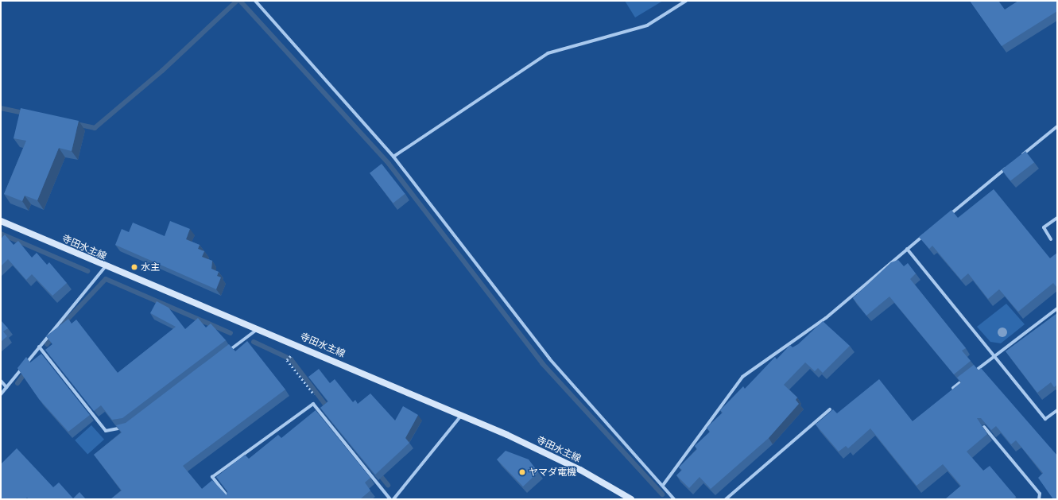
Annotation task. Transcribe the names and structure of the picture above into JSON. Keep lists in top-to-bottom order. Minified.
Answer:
{"streets":{"main road":["寺田水主線"]},"places":["水主","ヤマダ電機"]}
